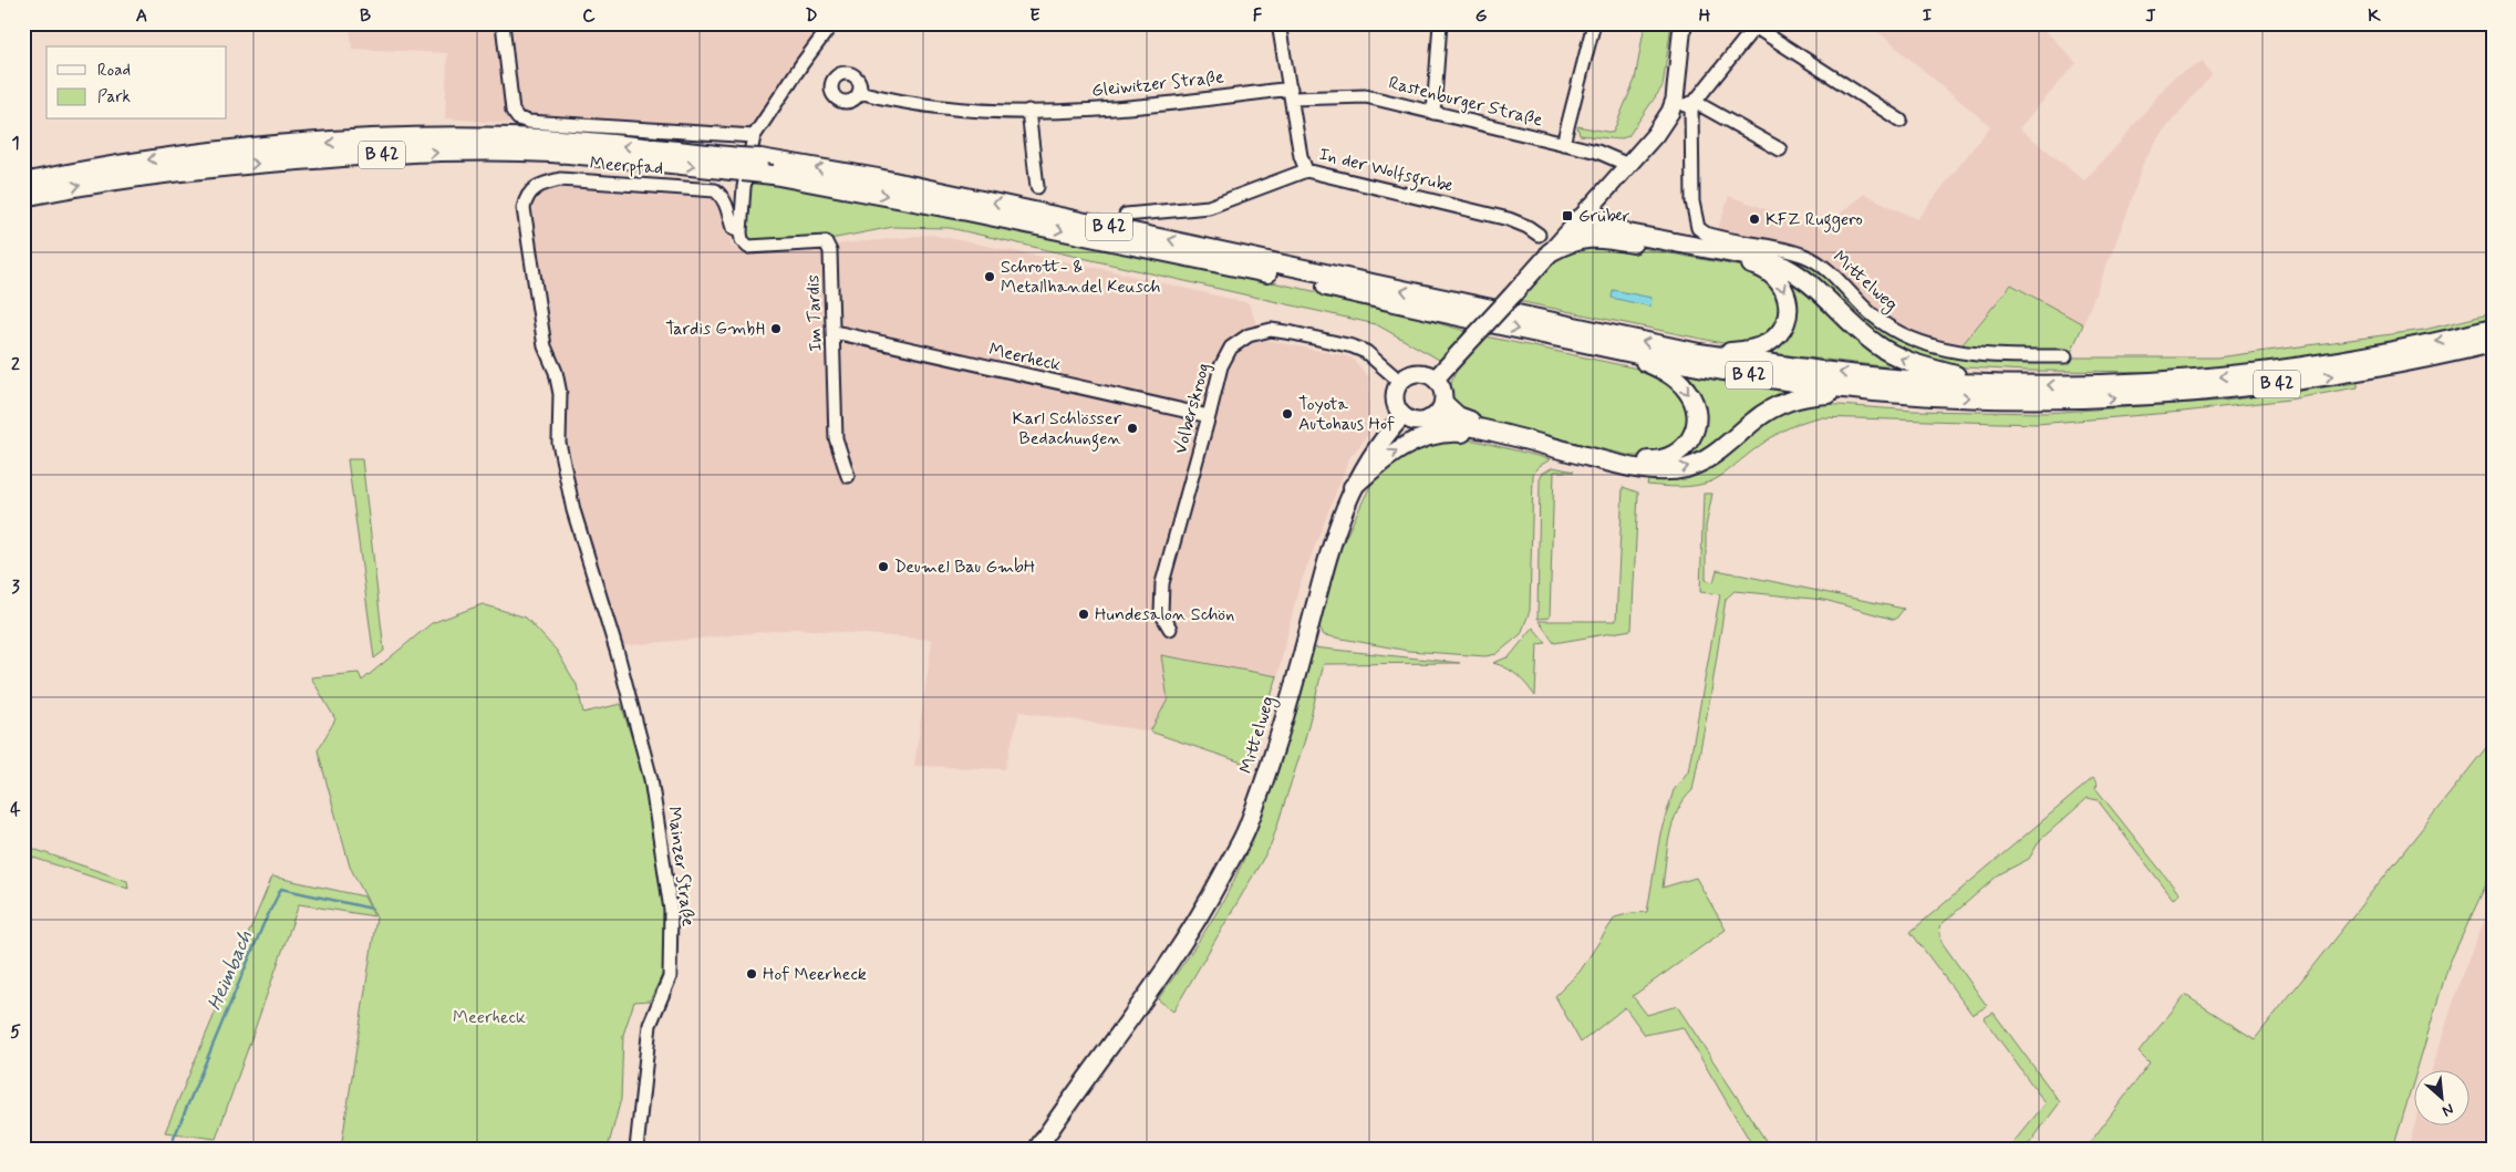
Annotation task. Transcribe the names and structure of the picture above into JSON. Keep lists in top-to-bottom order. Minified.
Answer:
{"streets":{"highway":["B 42"],"main road":["Mittelweg"],"street":["Gleiwitzer Straße","Rastenburger Straße","Meerpfad","In der Wolfsgrube","Im Tardis","Meerheck","Volberskroog","Mainzer Straße"]},"crossings":[["Gleiwitzer Straße","Rastenburger Straße"],["Meerpfad","Im Tardis"],["Meerpfad","Mainzer Straße"],["Mittelweg","Volberskroog"],["Im Tardis","Meerheck"],["Meerheck","Volberskroog"]],"water":["Heimbach"],"parks":["Meerheck"],"places":{"transit":["Grüber"],"other":["KFZ Ruggero","Schrott- & Metallhandel Keusch","Tardis GmbH","Toyota Autohaus Hof","Karl Schlösser Bedachungen","Deumel Bau GmbH","Hundesalon Schön","Hof Meerheck"]},"legend":["Road","Park"],"north":"bottom right","grid":{"columns":["A","B","C","D","E","F","G","H","I","J","K"],"rows":["1","2","3","4","5"]}}
